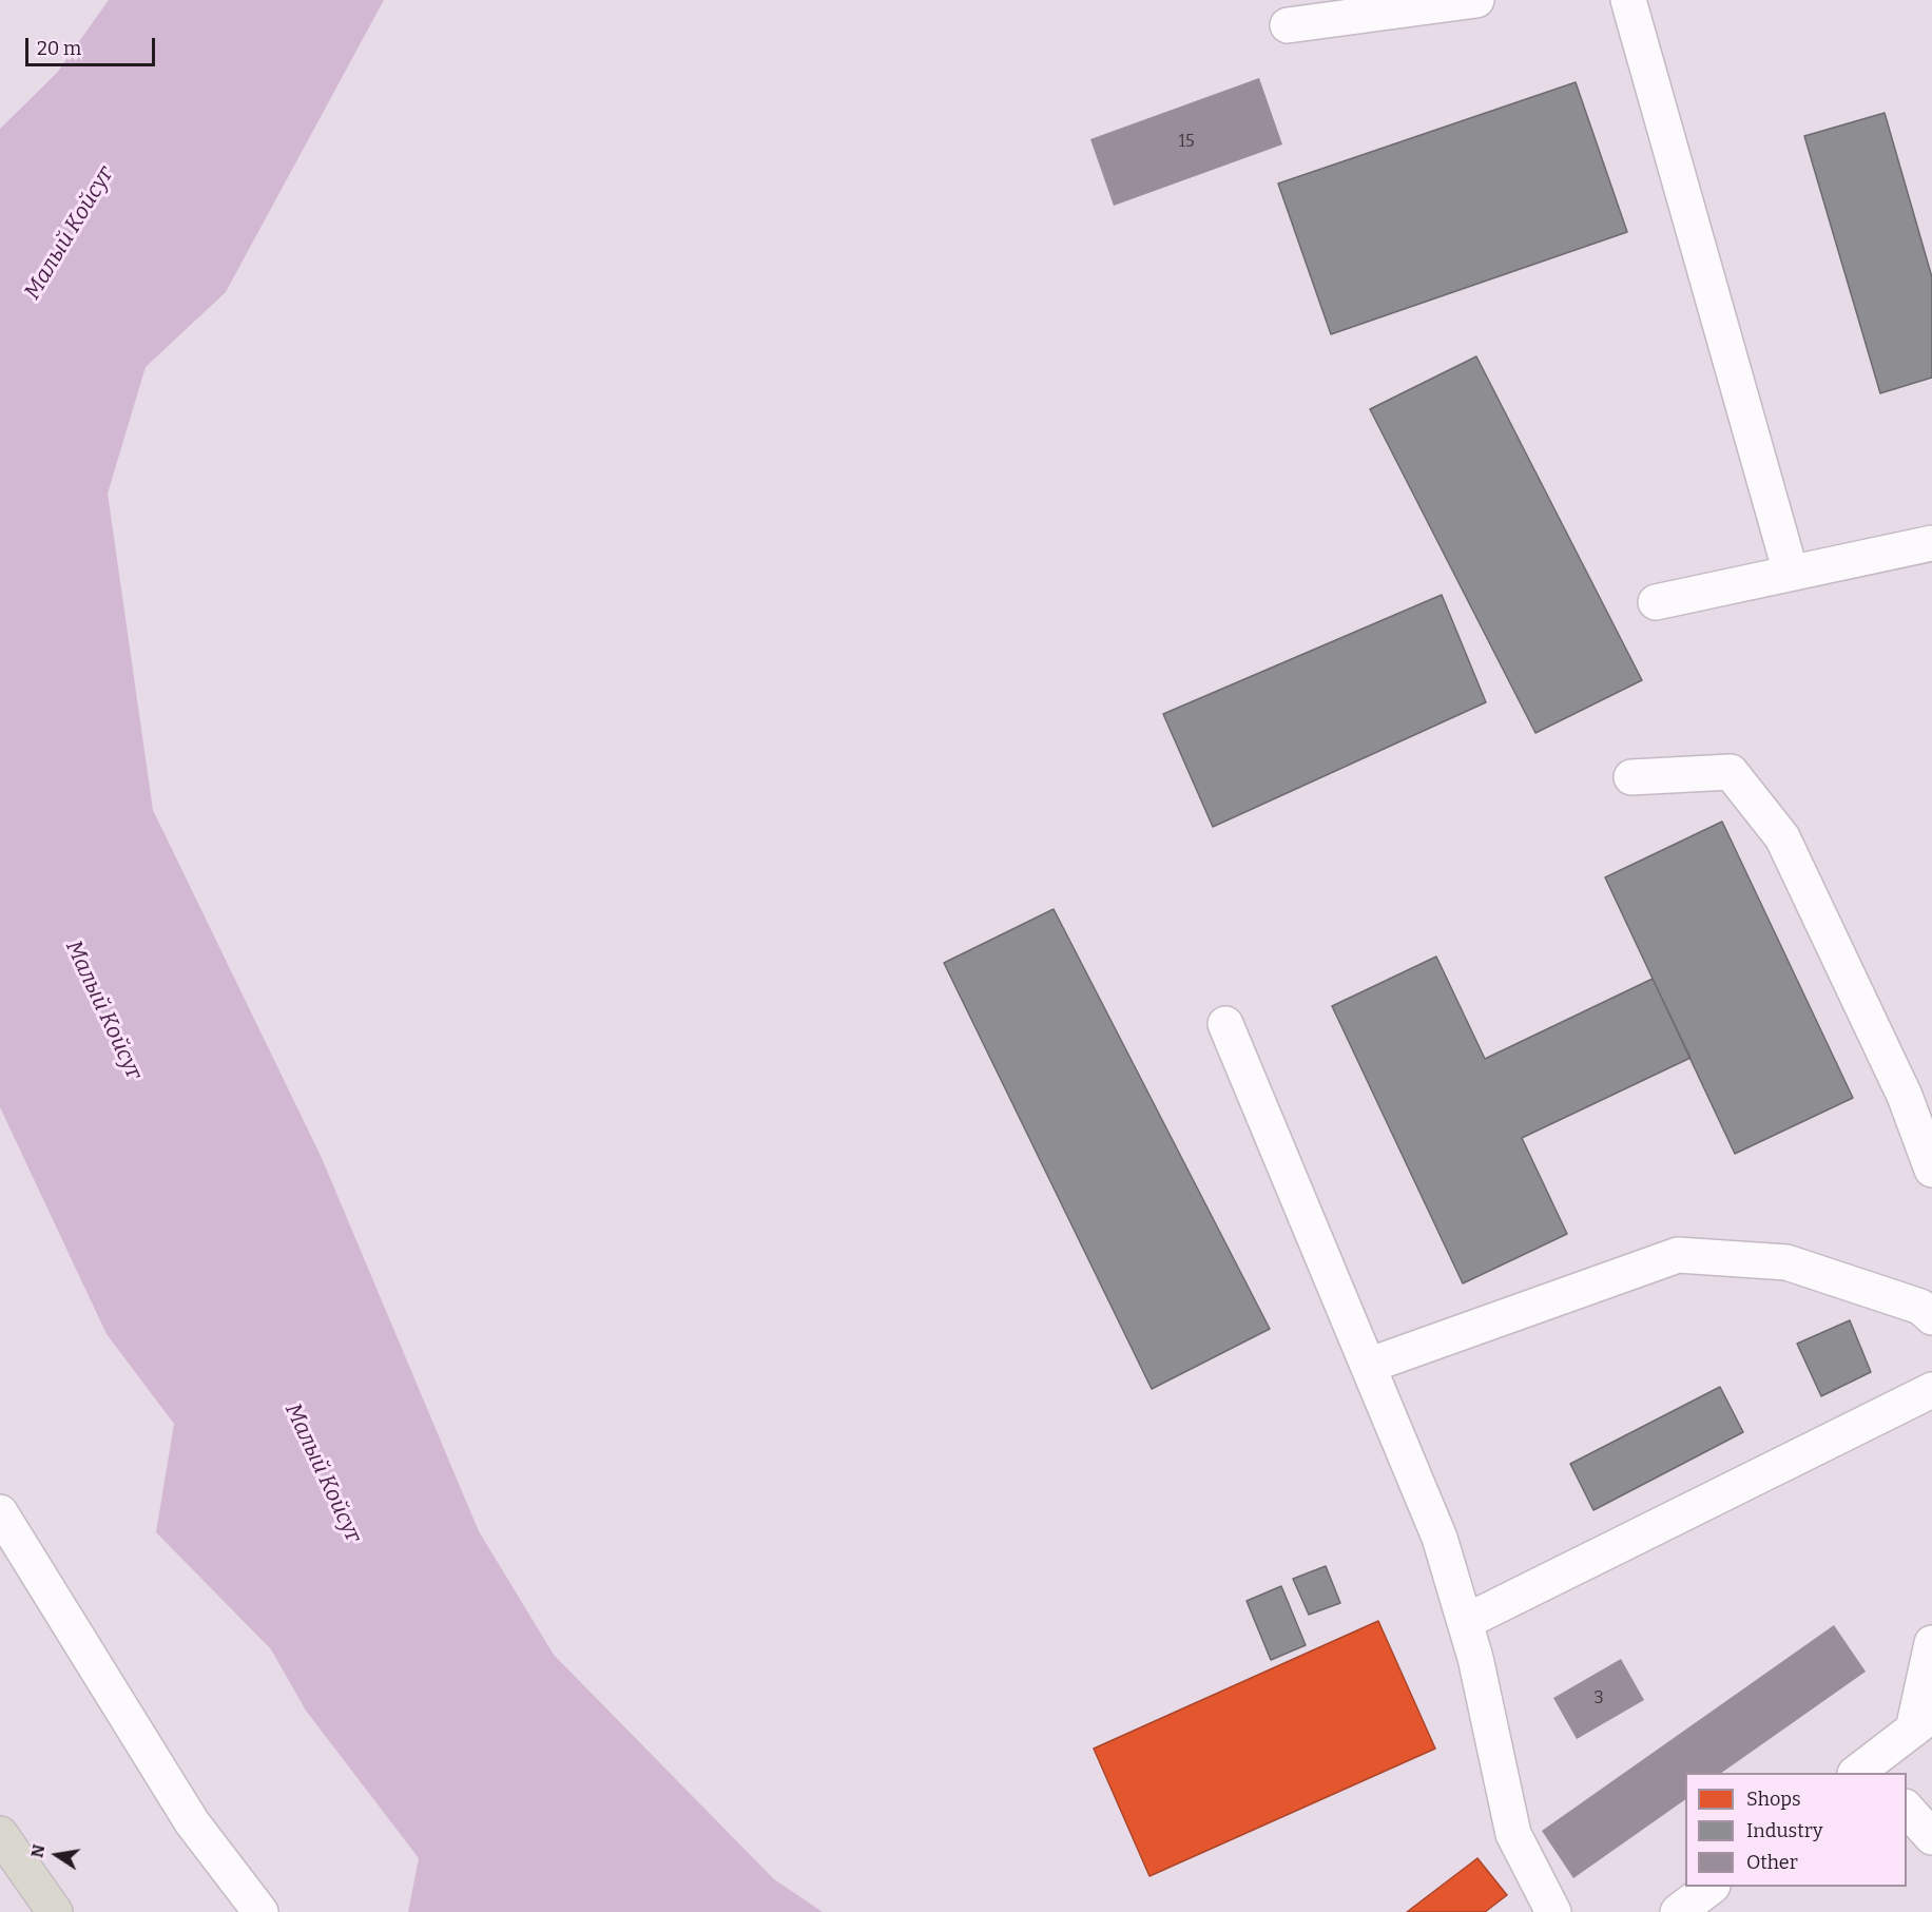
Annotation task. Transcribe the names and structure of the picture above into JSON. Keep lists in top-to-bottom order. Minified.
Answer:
{"water":["Малый Койсуг"],"house_numbers":["15","3"],"legend":["Shops","Industry","Other"],"scale_bar":"20 m","north":"left"}
